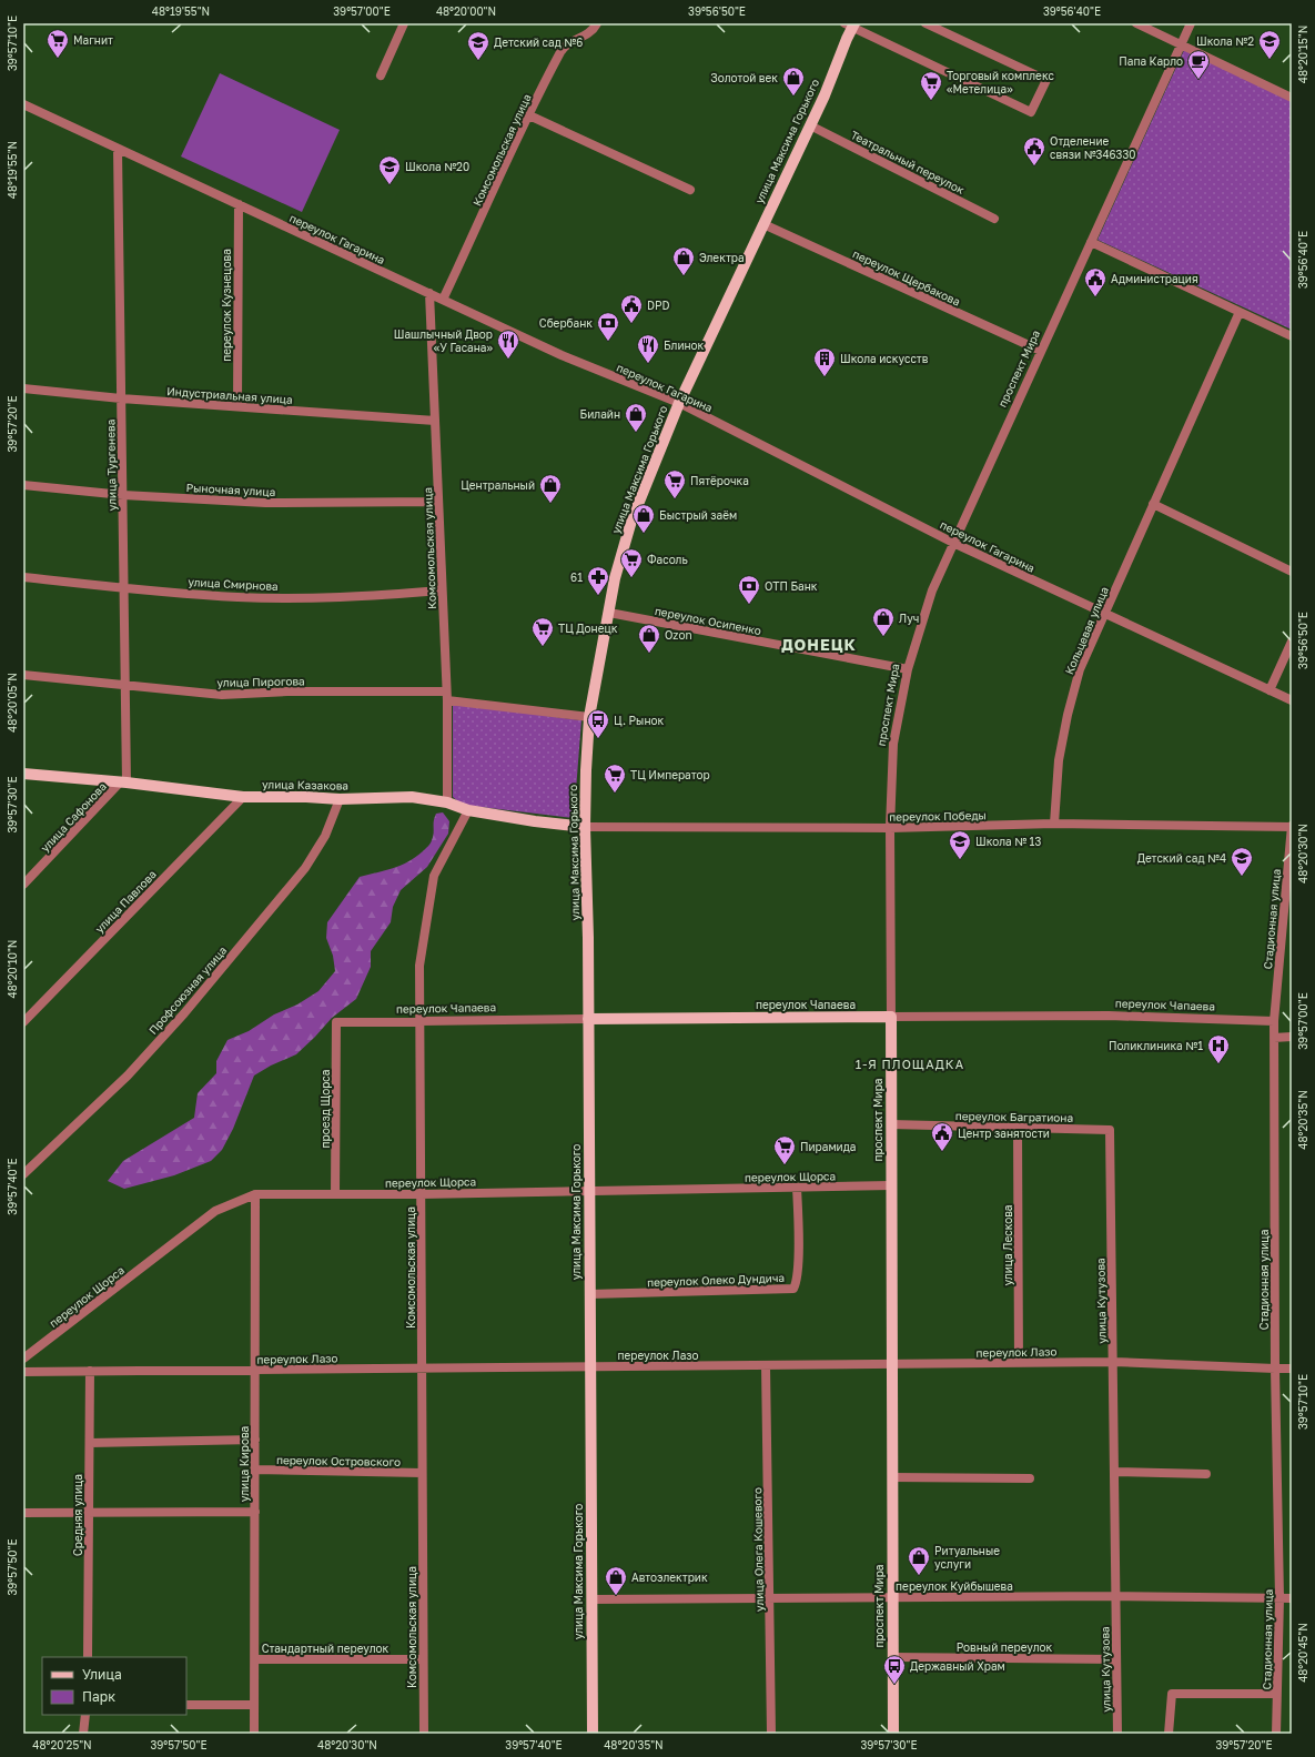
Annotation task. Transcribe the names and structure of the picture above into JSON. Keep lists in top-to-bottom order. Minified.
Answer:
{"streets":{"main road":["улица Максима Горького","проспект Мира","улица Казакова","переулок Чапаева"],"street":["Комсомольская улица","Театральный переулок","переулок Гагарина","переулок Щербакова","переулок Кузнецова","Индустриальная улица","улица Тургенева","Рыночная улица","улица Смирнова","переулок Осипенко","Кольцевая улица","улица Пирогова","переулок Победы","улица Сафонова","улица Павлова","Стадионная улица","Профсоюзная улица","проезд Щорса","переулок Багратиона","переулок Щорса","улица Лескова","переулок Олеко Дундича","улица Кутузова","переулок Лазо","переулок Островского","улица Кирова","Средняя улица","улица Олега Кошевого","переулок Куйбышева","Ровный переулок","Стандартный переулок"]},"crossings":[["улица Максима Горького","Театральный переулок"],["улица Максима Горького","переулок Гагарина"],["улица Максима Горького","переулок Щербакова"],["улица Максима Горького","переулок Осипенко"],["улица Максима Горького","улица Пирогова"],["улица Максима Горького","улица Казакова"],["улица Максима Горького","переулок Победы"],["улица Максима Горького","переулок Чапаева"],["улица Максима Горького","переулок Щорса"],["улица Максима Горького","переулок Олеко Дундича"],["улица Максима Горького","переулок Лазо"],["улица Максима Горького","переулок Куйбышева"],["Комсомольская улица","переулок Гагарина"],["Комсомольская улица","Индустриальная улица"],["Комсомольская улица","Рыночная улица"],["Комсомольская улица","улица Смирнова"],["Комсомольская улица","улица Пирогова"],["Комсомольская улица","улица Казакова"],["Комсомольская улица","переулок Чапаева"],["Комсомольская улица","переулок Щорса"],["Комсомольская улица","переулок Лазо"],["Комсомольская улица","переулок Островского"],["Комсомольская улица","Стандартный переулок"],["переулок Гагарина","переулок Кузнецова"],["переулок Гагарина","проспект Мира"],["переулок Гагарина","улица Тургенева"],["переулок Гагарина","Кольцевая улица"],["переулок Щербакова","проспект Мира"],["переулок Кузнецова","Индустриальная улица"],["проспект Мира","переулок Осипенко"],["проспект Мира","переулок Победы"],["проспект Мира","переулок Чапаева"],["проспект Мира","переулок Багратиона"],["проспект Мира","переулок Щорса"],["проспект Мира","переулок Лазо"],["проспект Мира","переулок Куйбышева"],["проспект Мира","Ровный переулок"],["Индустриальная улица","улица Тургенева"],["улица Тургенева","Рыночная улица"],["улица Тургенева","улица Смирнова"],["улица Тургенева","улица Пирогова"],["улица Тургенева","улица Казакова"],["улица Тургенева","улица Сафонова"],["Кольцевая улица","переулок Победы"],["улица Казакова","переулок Победы"],["улица Казакова","улица Сафонова"],["улица Казакова","улица Павлова"],["улица Казакова","Профсоюзная улица"],["переулок Победы","Стадионная улица"],["Стадионная улица","переулок Чапаева"],["Стадионная улица","переулок Лазо"],["Стадионная улица","переулок Куйбышева"],["переулок Чапаева","проезд Щорса"],["проезд Щорса","переулок Щорса"],["переулок Багратиона","улица Лескова"],["переулок Багратиона","улица Кутузова"],["переулок Щорса","переулок Олеко Дундича"],["переулок Щорса","улица Кирова"],["улица Лескова","переулок Лазо"],["улица Кутузова","переулок Лазо"],["улица Кутузова","переулок Куйбышева"],["улица Кутузова","Ровный переулок"],["переулок Лазо","улица Кирова"],["переулок Лазо","Средняя улица"],["переулок Лазо","улица Олега Кошевого"],["переулок Островского","улица Кирова"],["улица Кирова","Стандартный переулок"],["улица Олега Кошевого","переулок Куйбышева"]],"districts":["ДОНЕЦК","1-Я ПЛОЩАДКА"],"places":{"supermarket":["Магнит","Торговый комплекс «Метелица»","Пятёрочка","Фасоль","ТЦ Донецк","ТЦ Император","Пирамида"],"school or university":["Школа №2","Детский сад №6","Школа №20","Школа № 13","Детский сад №4"],"cafe":["Папа Карло"],"shop":["Золотой век","Электра","Билайн","Центральный","Быстрый заём","Луч","Ozon","Ритуальные услуги","Автоэлектрик"],"public building":["Отделение связи №346330","Администрация","DPD","Центр занятости"],"bank":["Сбербанк","ОТП Банк"],"restaurant":["Шашлычный Двор «У Гасана»","Блинок"],"building":["Школа искусств"],"pharmacy":["61"],"bus stop":["Ц. Рынок","Державный Храм"],"hospital":["Поликлиника №1"]},"legend":["Улица","Парк"],"coordinates":["48°19'55\"N","39°57'00\"E","48°20'00\"N","39°56'50\"E","39°56'40\"E","39°57'10\"E","48°20'15\"N","39°57'20\"E","48°20'05\"N","39°57'30\"E","48°20'30\"N","48°20'10\"N","48°20'35\"N","39°57'40\"E","39°57'50\"E","48°20'45\"N","48°20'25\"N"]}
